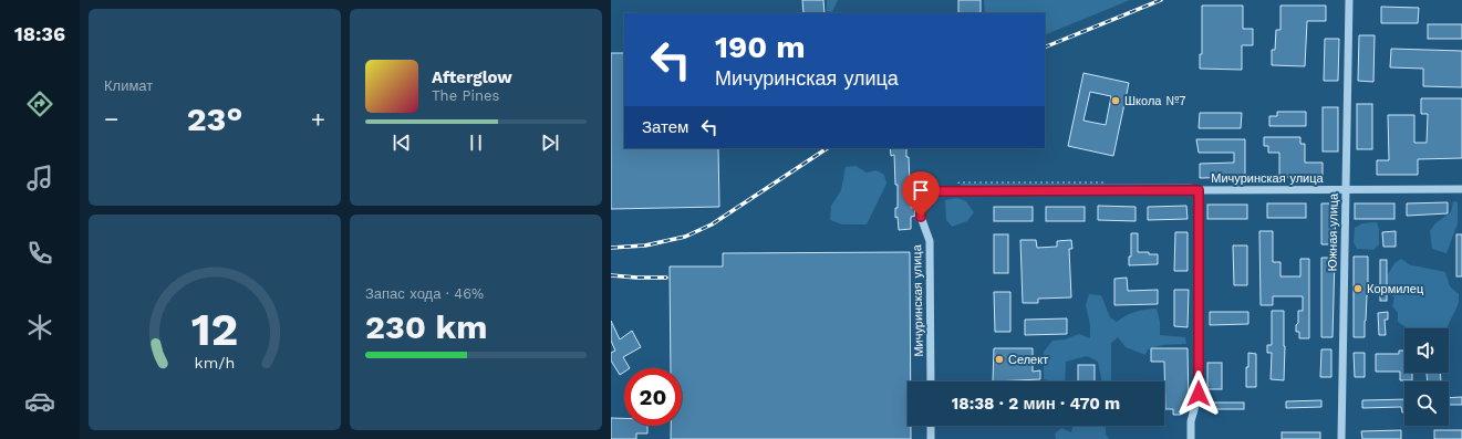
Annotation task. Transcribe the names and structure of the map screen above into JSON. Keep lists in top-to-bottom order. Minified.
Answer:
{"streets":{"street":["Мичуринская улица","Южная улица"]},"crossings":[["Мичуринская улица","Южная улица"]],"places":["Школа №7","Кормилец","Селект"],"page":{"tabs":"18:36","tile":["Климат",["Запас хода · 46%","230 km"]],"turn":["190 m","Мичуринская улица"],"song":["Afterglow","The Pines"],"heat":["−","23°","+"],"then":"Затем","limit":"20","trip":"18:38 · 2 мин · 470 m","gauge":["12","km/h"]}}
